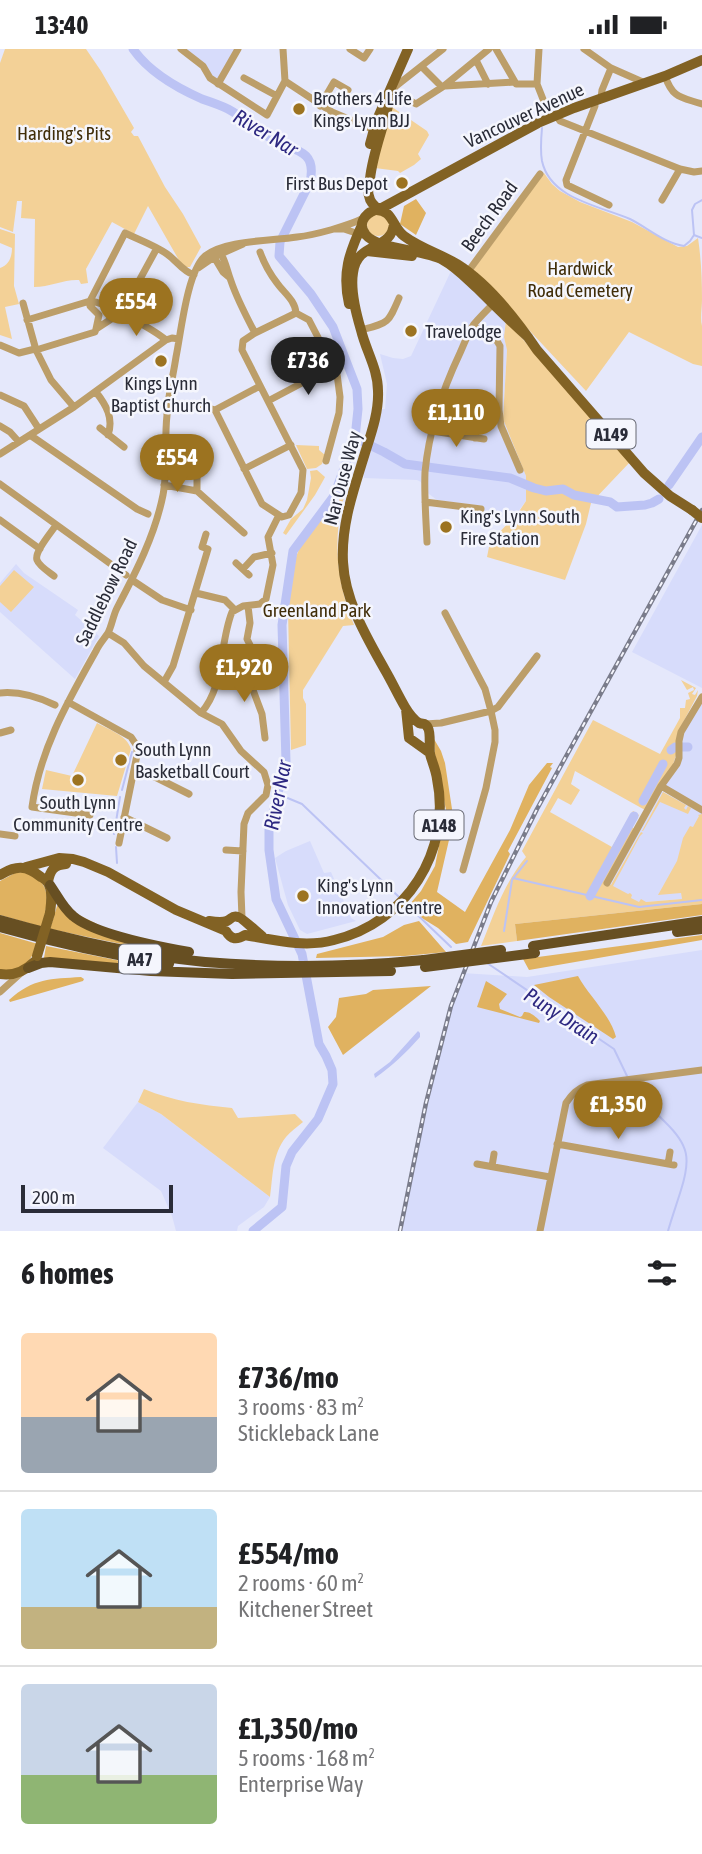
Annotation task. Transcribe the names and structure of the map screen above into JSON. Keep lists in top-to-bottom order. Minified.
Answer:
{"streets":{"highway":["A47"],"main road":["Vancouver Avenue","A149","Nar Ouse Way","A148"],"street":["Beech Road","Saddlebow Road"]},"crossings":[["Vancouver Avenue","A149"],["Vancouver Avenue","Nar Ouse Way"],["Vancouver Avenue","A148"],["Beech Road","A149"],["A149","Nar Ouse Way"],["A149","A148"],["Nar Ouse Way","A148"]],"water":["River Nar","Puny Drain"],"parks":["Harding's Pits","Hardwick Road Cemetery","Greenland Park"],"places":["Brothers 4 Life Kings Lynn BJJ","First Bus Depot","Travelodge","Kings Lynn Baptist Church","King's Lynn South Fire Station","South Lynn Basketball Court","South Lynn Community Centre","King's Lynn Innovation Centre"],"scale_bar":"200 m","page":{"status":"13:40","price":["£554","£736","£1,110","£554","£1,920","£1,350"],"scale":"200 m","heading":"6 homes","list":[{"name":"£736/mo","note":"3 rooms · 83 m² · Stickleback Lane"},{"name":"£554/mo","note":"2 rooms · 60 m² · Kitchener Street"},{"name":"£1,350/mo","note":"5 rooms · 168 m² · Enterprise Way"}]}}
